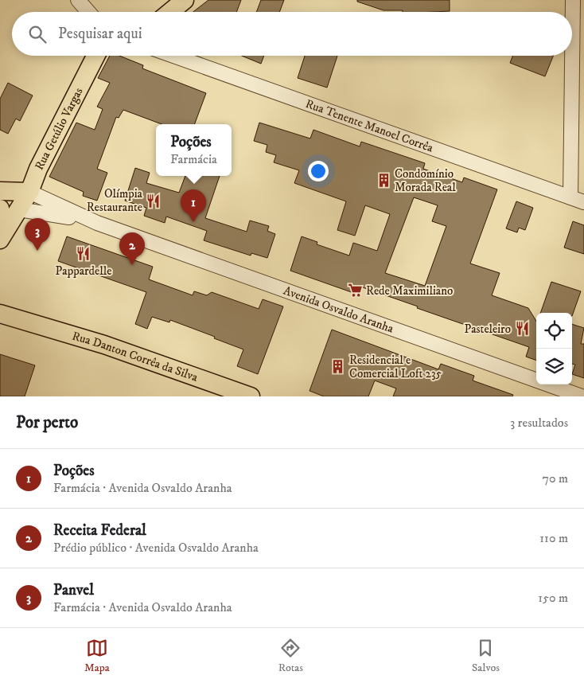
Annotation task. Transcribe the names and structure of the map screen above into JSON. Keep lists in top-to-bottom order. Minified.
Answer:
{"streets":{"main road":["Rua Getúlio Vargas","Avenida Osvaldo Aranha","Rua Danton Corrêa da Silva"],"street":["Rua Tenente Manoel Corrêa"]},"crossings":[["Rua Getúlio Vargas","Avenida Osvaldo Aranha"]],"places":{"building":["Condomínio Morada Real","Residencial e Comercial Loft 235"],"restaurant":["Olímpia Restaurante","Pappardelle","Pasteleiro"],"supermarket":["Rede Maximiliano"]},"page":{"search":"Pesquisar aqui","popup":["Poções","Farmácia"],"pins":["1","3","2"],"heading":["Por perto","3 resultados"],"list":[{"mark":"1","name":"Poções","note":"Farmácia · Avenida Osvaldo Aranha","value":"70 m"},{"mark":"2","name":"Receita Federal","note":"Prédio público · Avenida Osvaldo Aranha","value":"110 m"},{"mark":"3","name":"Panvel","note":"Farmácia · Avenida Osvaldo Aranha","value":"150 m"}],"nav":["Mapa","Rotas","Salvos"]}}
